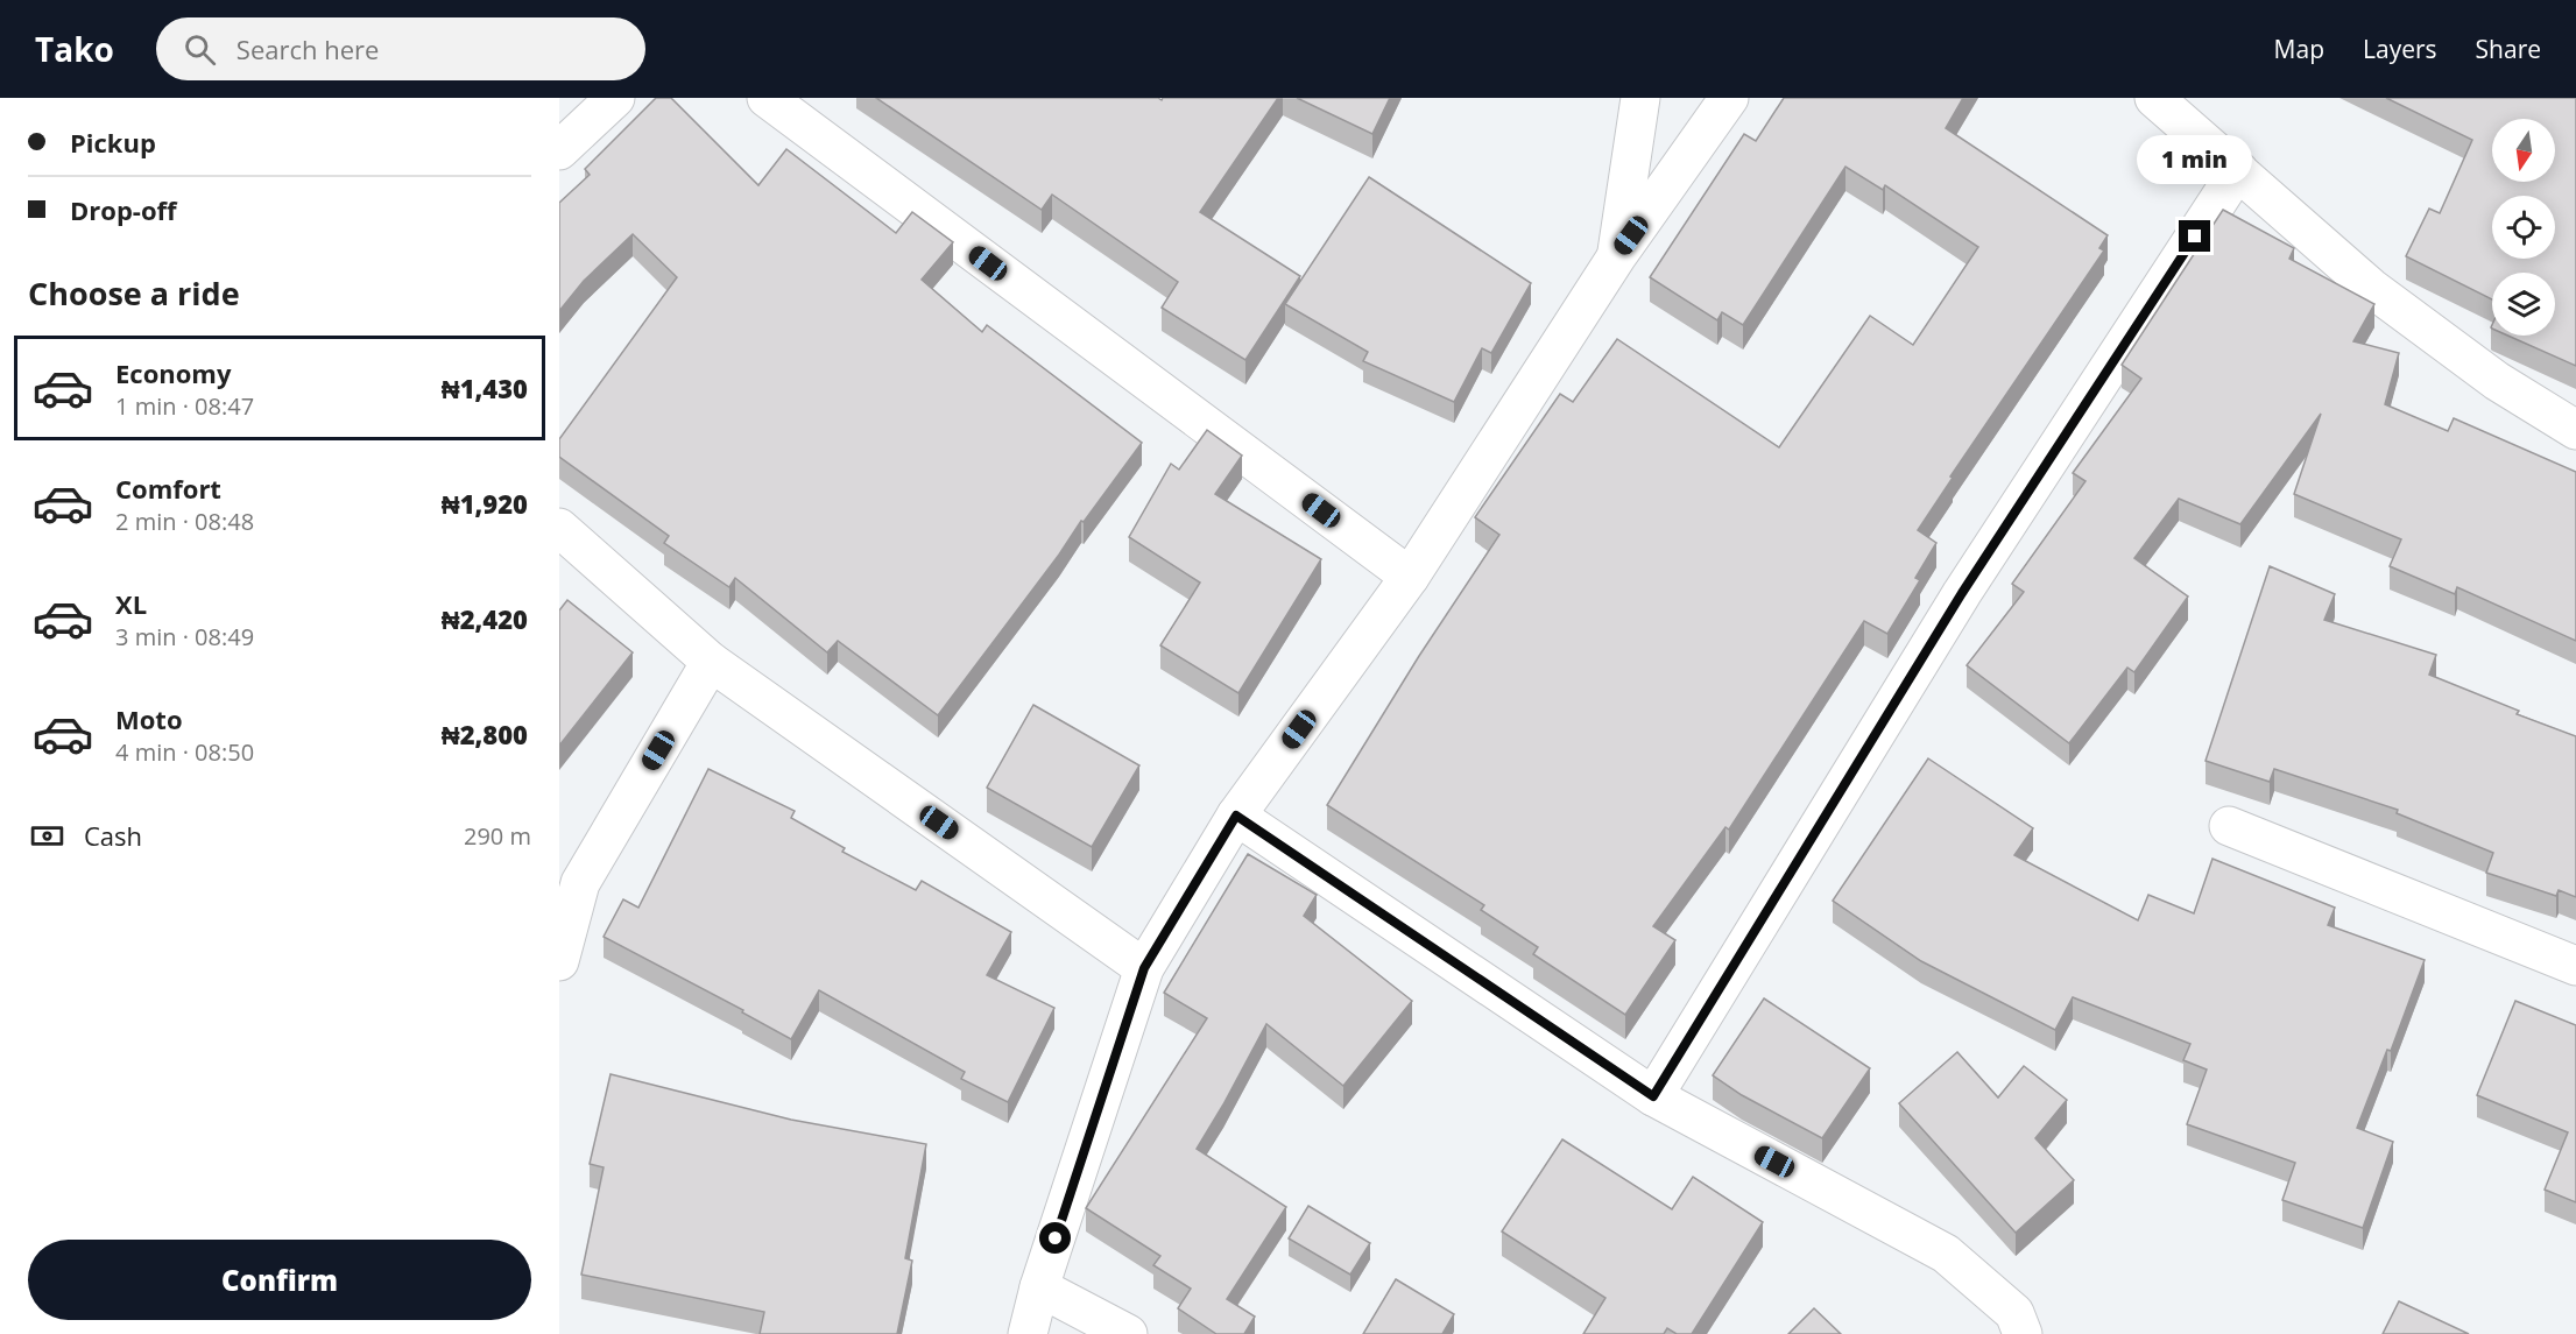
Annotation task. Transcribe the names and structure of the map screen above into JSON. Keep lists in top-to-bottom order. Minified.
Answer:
{"north":"bottom","page":{"header":"Tako","search":"Search here","nav":["Map","Layers","Share"],"banner":["Pickup","Drop-off"],"bubble":"1 min","heading":"Choose a ride","list":[{"name":"Economy","note":"1 min · 08:47","value":"₦1,430"},{"name":"Comfort","note":"2 min · 08:48","value":"₦1,920"},{"name":"XL","note":"3 min · 08:49","value":"₦2,420"},{"name":"Moto","note":"4 min · 08:50","value":"₦2,800"}],"pay":["Cash","290 m"],"buttons":"Confirm"}}
